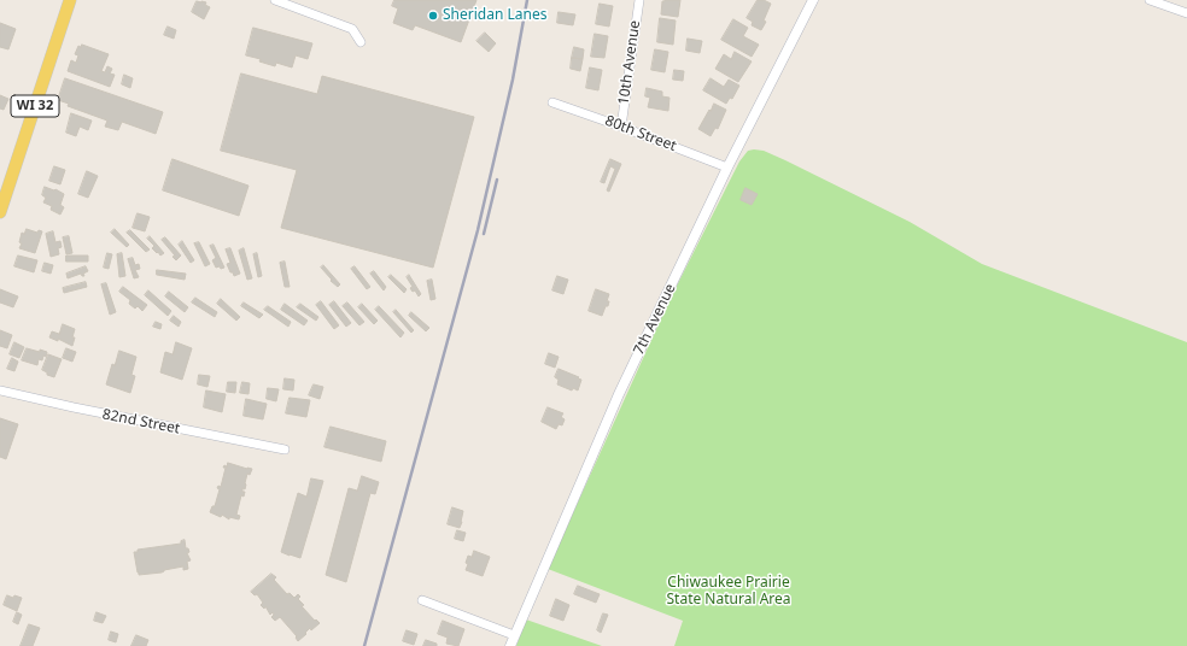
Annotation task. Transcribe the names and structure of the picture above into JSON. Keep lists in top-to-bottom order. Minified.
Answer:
{"streets":{"main road":["WI 32"],"street":["10th Avenue","80th Street","7th Avenue","82nd Street"]},"crossings":[["10th Avenue","80th Street"],["80th Street","7th Avenue"]],"parks":["Chiwaukee Prairie State Natural Area"],"places":["Sheridan Lanes"]}
